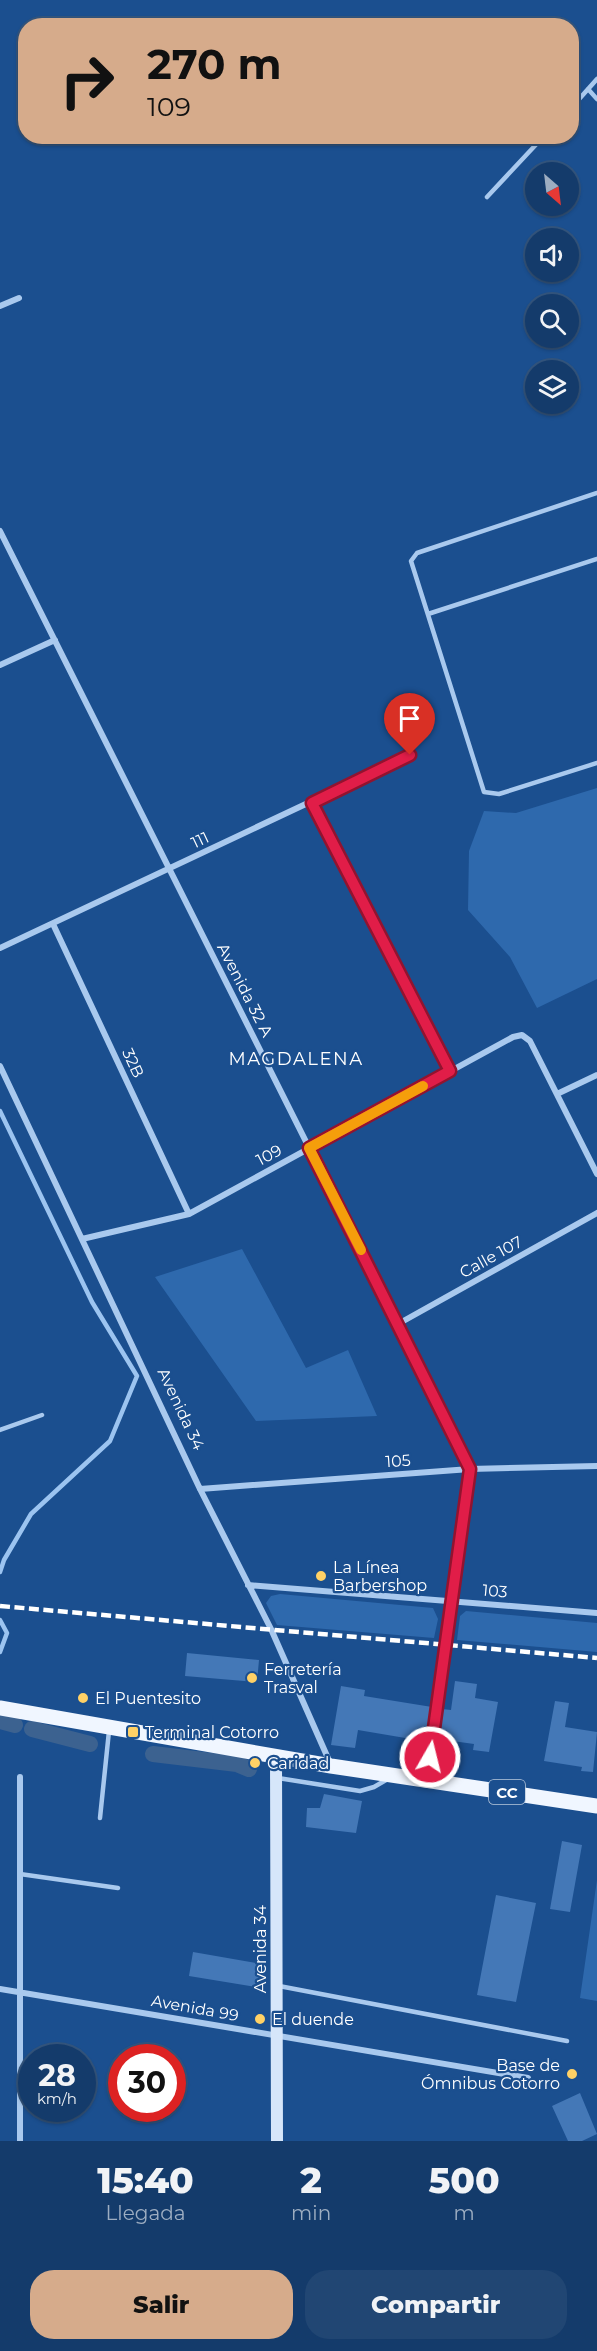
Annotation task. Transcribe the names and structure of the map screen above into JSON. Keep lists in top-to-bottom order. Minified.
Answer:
{"streets":{"main road":["CC"],"street":["111","Avenida 32 A","32B","109","Calle 107","Avenida 34","105","103","Avenida 99"]},"crossings":[["111","Avenida 32 A"],["111","32B"],["Avenida 32 A","109"],["Avenida 32 A","Calle 107"],["Avenida 32 A","105"],["32B","109"],["109","Avenida 34"],["Avenida 34","105"],["Avenida 34","103"],["Avenida 34","CC"],["Avenida 34","Avenida 99"]],"districts":["MAGDALENA"],"places":{"other":["La Línea Barbershop","Ferretería Trasval","El Puentesito","Caridad","El duende","Base de Ómnibus Cotorro"],"transit":["Terminal Cotorro"]},"north":"bottom right","page":{"turn":["270 m","109"],"speed":"28 km/h","limit":"30","eta":["15:40","Llegada","2","min","500","m"],"buttons":["Salir","Compartir"]}}
